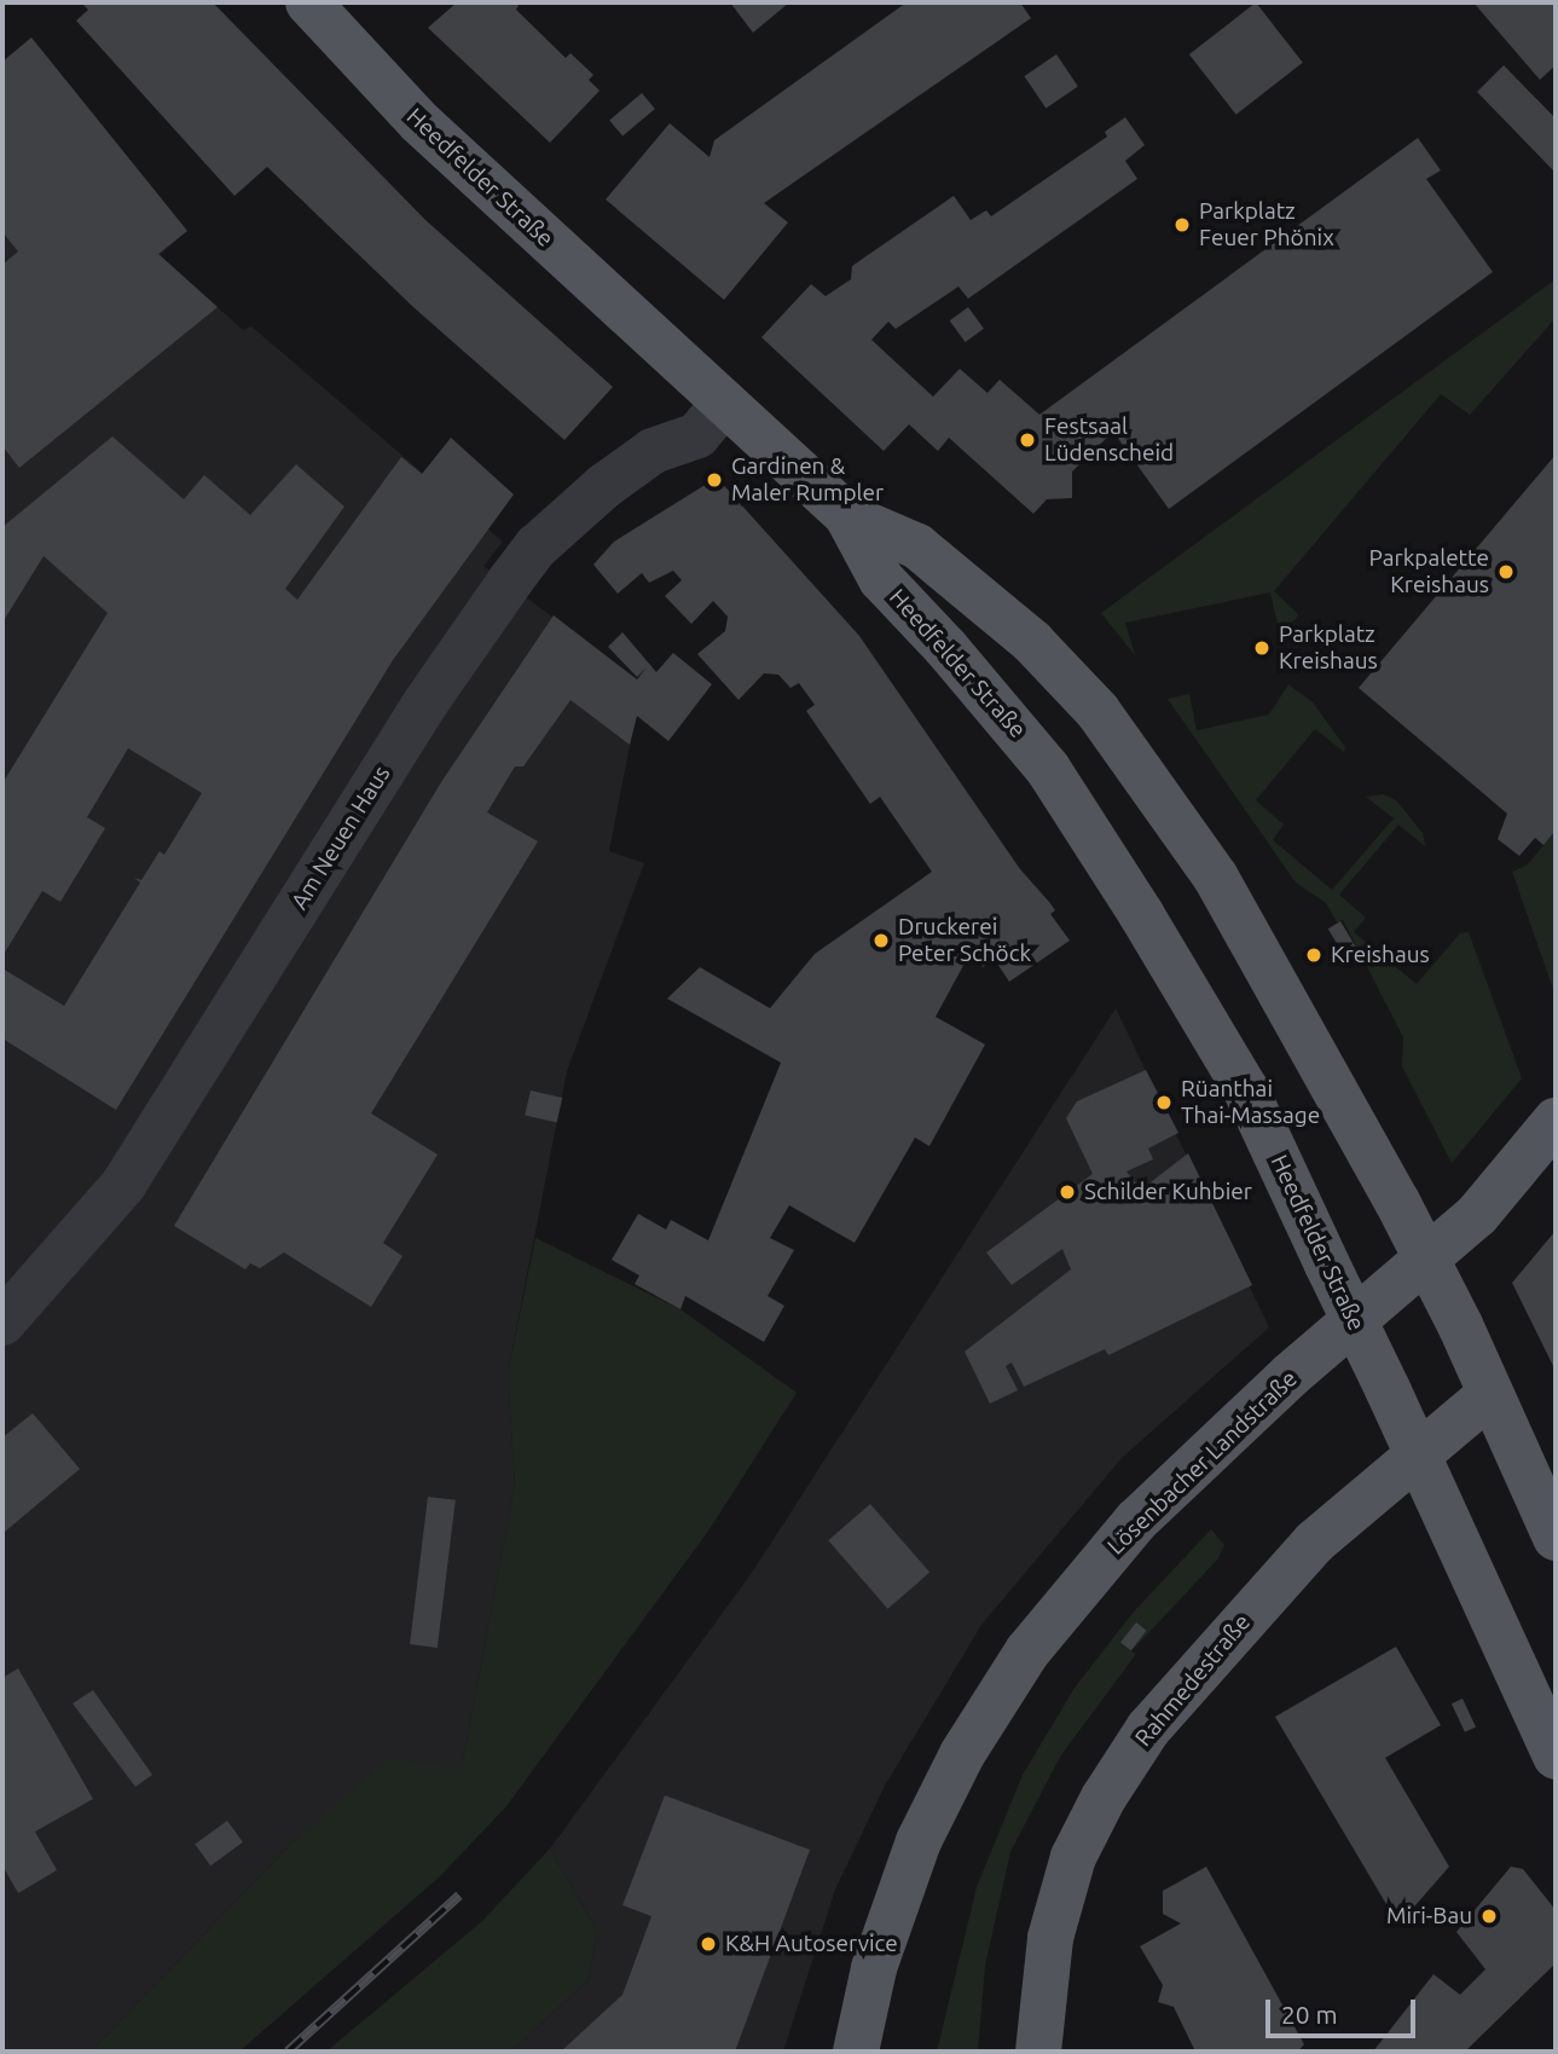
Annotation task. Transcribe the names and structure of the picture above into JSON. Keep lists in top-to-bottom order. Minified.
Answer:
{"streets":{"main road":["Heedfelder Straße","Lösenbacher Landstraße","Rahmedestraße"],"street":["Am Neuen Haus"]},"crossings":[["Heedfelder Straße","Am Neuen Haus"],["Heedfelder Straße","Rahmedestraße"]],"places":["Parkplatz Feuer Phönix","Festsaal Lüdenscheid","Gardinen & Maler Rumpler","Parkpalette Kreishaus","Parkplatz Kreishaus","Druckerei Peter Schöck","Kreishaus","Rüanthai Thai-Massage","Schilder Kuhbier","Miri-Bau","K&H Autoservice"],"scale_bar":"20 m"}
